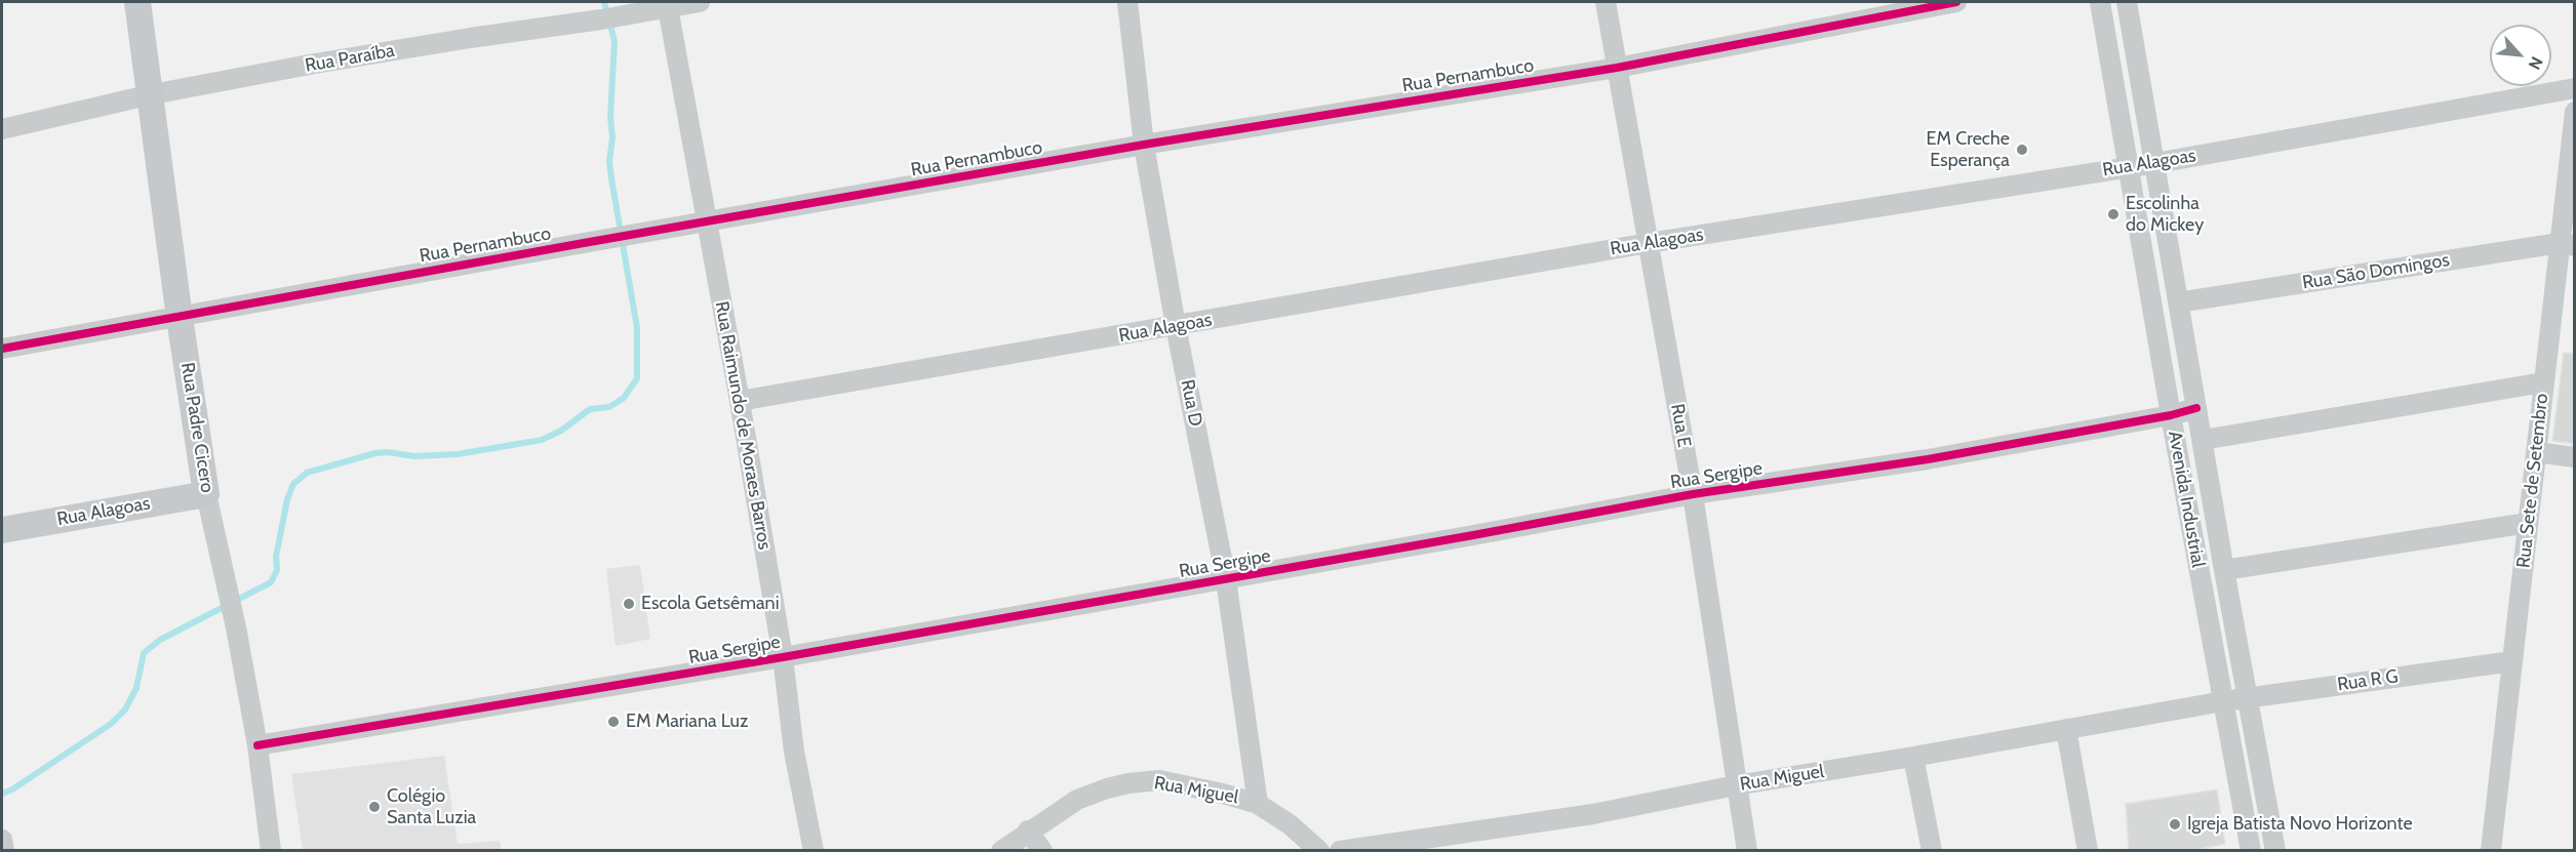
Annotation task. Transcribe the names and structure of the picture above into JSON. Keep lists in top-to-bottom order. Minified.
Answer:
{"streets":{"main road":["Rua Alagoas","Rua Padre Cicero"],"street":["Rua Paraíba","Rua Pernambuco","Rua São Domingos","Rua D","Rua Raimundo de Moraes Barros","Rua E","Rua Sergipe","Rua Sete de Setembro","Avenida Industrial","Rua R G","Rua Miguel"]},"crossings":[["Rua Paraíba","Rua Raimundo de Moraes Barros"],["Rua Paraíba","Rua Padre Cicero"],["Rua Pernambuco","Rua D"],["Rua Pernambuco","Rua Raimundo de Moraes Barros"],["Rua Pernambuco","Rua E"],["Rua Pernambuco","Rua Padre Cicero"],["Rua Alagoas","Rua D"],["Rua Alagoas","Rua Raimundo de Moraes Barros"],["Rua Alagoas","Rua E"],["Rua Alagoas","Rua Padre Cicero"],["Rua Alagoas","Avenida Industrial"],["Rua São Domingos","Rua Sete de Setembro"],["Rua São Domingos","Avenida Industrial"],["Rua D","Rua Sergipe"],["Rua D","Rua Miguel"],["Rua Raimundo de Moraes Barros","Rua Sergipe"],["Rua E","Rua Sergipe"],["Rua E","Rua Miguel"],["Rua Padre Cicero","Rua Sergipe"],["Rua Sergipe","Avenida Industrial"],["Rua Sete de Setembro","Rua R G"],["Avenida Industrial","Rua R G"],["Avenida Industrial","Rua Miguel"],["Rua R G","Rua Miguel"]],"places":["EM Creche Esperança","Escolinha do Mickey","Escola Getsêmani","EM Mariana Luz","Colégio Santa Luzia","Igreja Batista Novo Horizonte"],"north":"bottom right"}
